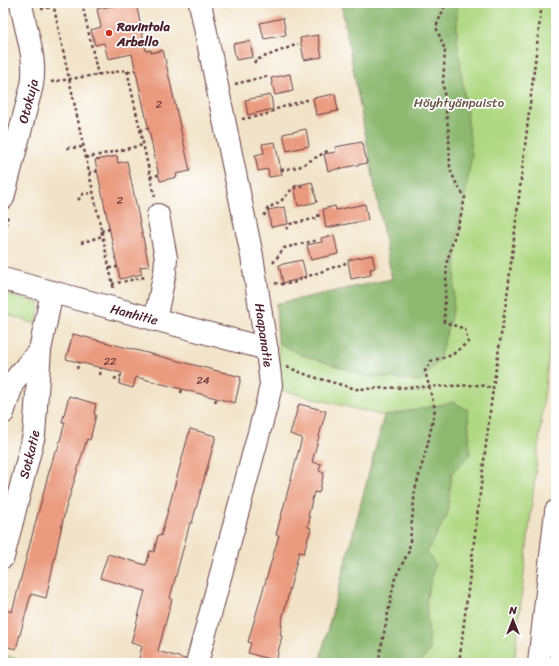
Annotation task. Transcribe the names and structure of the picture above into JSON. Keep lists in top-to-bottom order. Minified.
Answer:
{"streets":{"main road":["Otokuja","Hanhitie","Haapanatie","Sotkatie"]},"crossings":[["Hanhitie","Haapanatie"],["Hanhitie","Sotkatie"]],"parks":["Höyhtyänpuisto"],"places":["Ravintola Arbello"],"house_numbers":["2","2","22","24"],"north":"top"}
